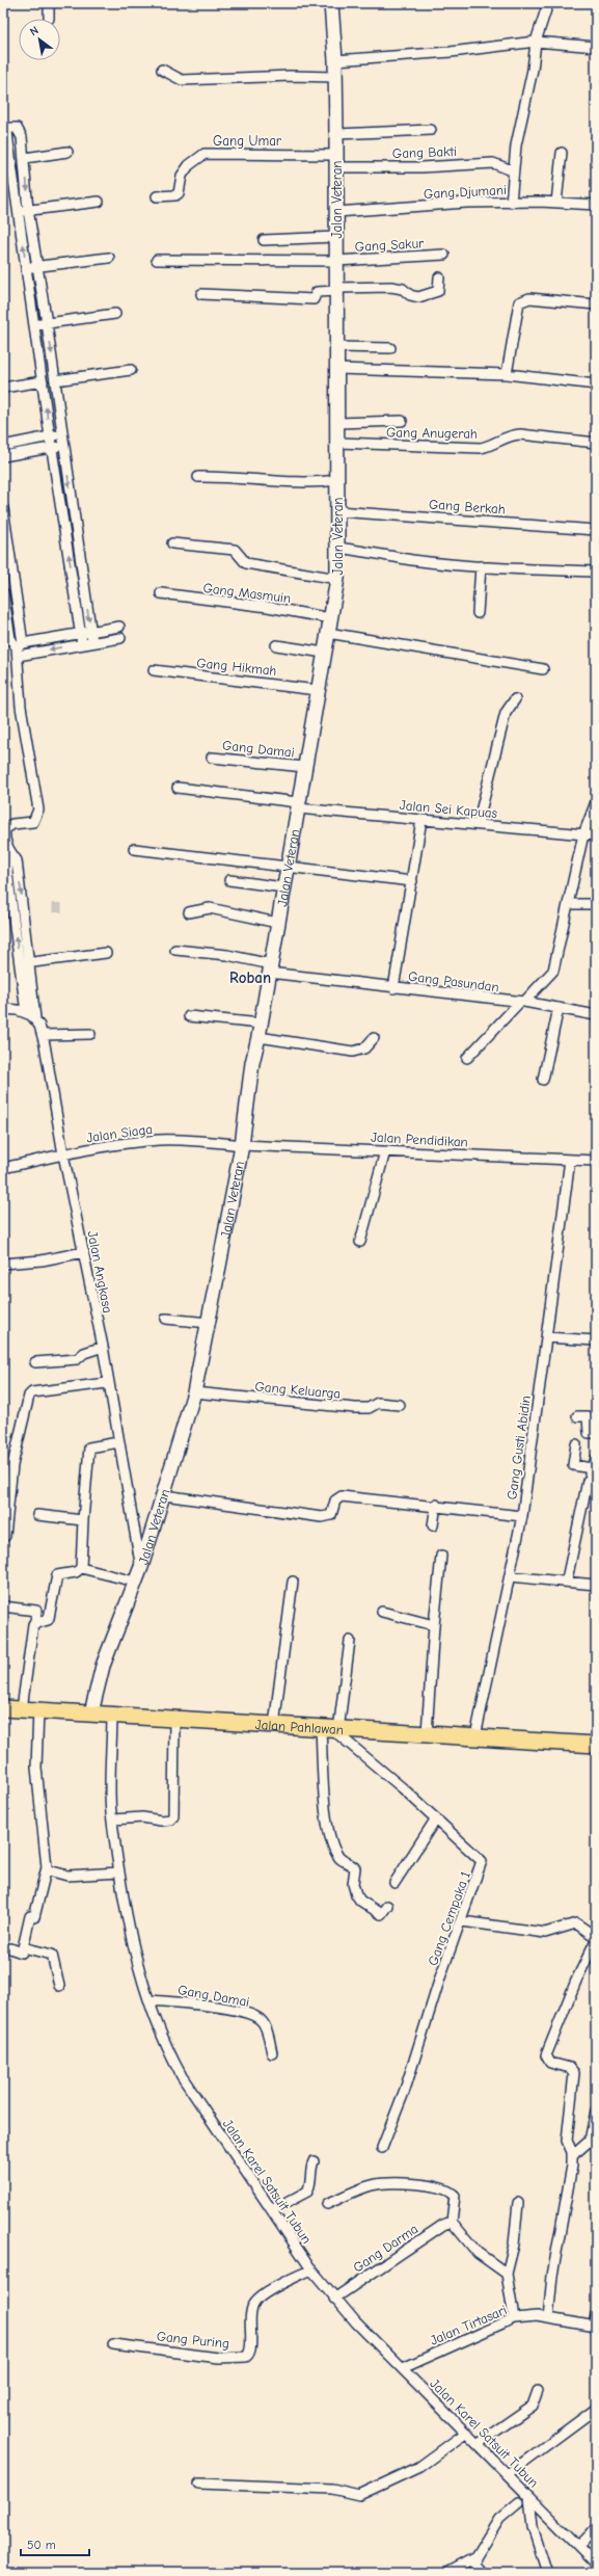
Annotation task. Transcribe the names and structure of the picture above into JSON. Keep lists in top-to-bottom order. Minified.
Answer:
{"streets":{"main road":["Jalan Pahlawan"],"street":["Gang Umar","Gang Bakti","Gang Djumani","Jalan Veteran","Gang Sakur","Gang Anugerah","Gang Berkah","Gang Masmuin","Gang Hikmah","Gang Damai","Jalan Sei Kapuas","Gang Pasundan","Jalan Siaga","Jalan Pendidikan","Jalan Angkasa","Gang Keluarga","Gang Gusti Abidin","Gang Cempaka 1","Jalan Karel Satsuit Tubun","Gang Darma","Jalan Tirtasari","Gang Puring"]},"crossings":[["Gang Umar","Gang Bakti"],["Gang Umar","Jalan Veteran"],["Gang Bakti","Jalan Veteran"],["Gang Djumani","Jalan Veteran"],["Jalan Veteran","Gang Sakur"],["Jalan Veteran","Gang Anugerah"],["Jalan Veteran","Gang Berkah"],["Jalan Veteran","Gang Masmuin"],["Jalan Veteran","Gang Hikmah"],["Jalan Veteran","Gang Damai"],["Jalan Veteran","Jalan Sei Kapuas"],["Jalan Veteran","Gang Pasundan"],["Jalan Veteran","Jalan Siaga"],["Jalan Veteran","Jalan Pendidikan"],["Jalan Veteran","Jalan Angkasa"],["Jalan Veteran","Gang Keluarga"],["Jalan Veteran","Jalan Pahlawan"],["Gang Damai","Jalan Karel Satsuit Tubun"],["Jalan Siaga","Jalan Pendidikan"],["Jalan Siaga","Jalan Angkasa"],["Jalan Pendidikan","Gang Gusti Abidin"],["Gang Gusti Abidin","Jalan Pahlawan"],["Jalan Pahlawan","Gang Cempaka 1"],["Jalan Pahlawan","Jalan Karel Satsuit Tubun"],["Jalan Karel Satsuit Tubun","Gang Darma"],["Jalan Karel Satsuit Tubun","Jalan Tirtasari"],["Jalan Karel Satsuit Tubun","Gang Puring"]],"districts":["Roban"],"scale_bar":"50 m","north":"top left"}
